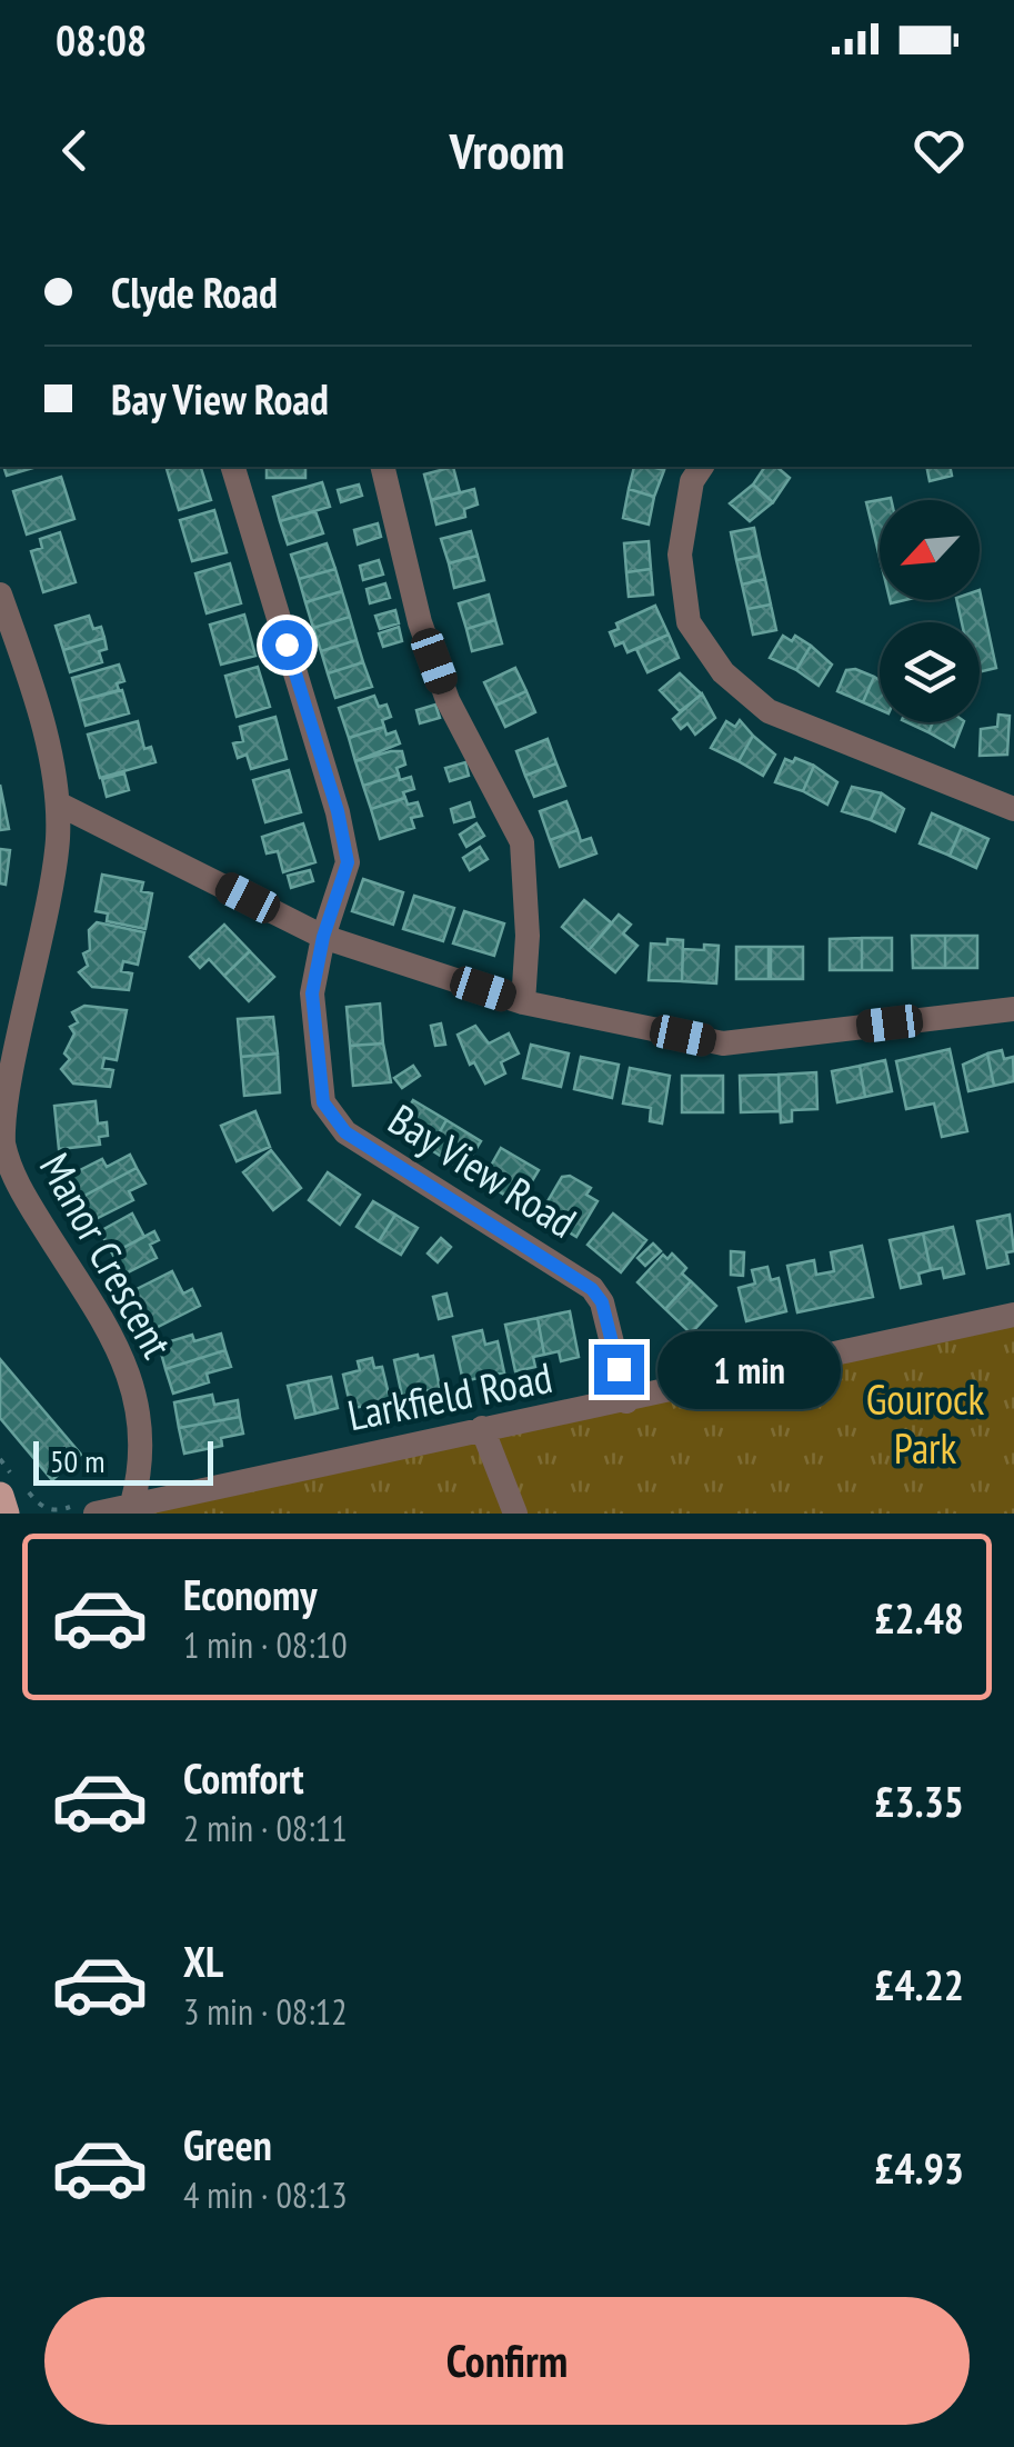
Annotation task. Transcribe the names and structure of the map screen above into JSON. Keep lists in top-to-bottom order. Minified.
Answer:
{"streets":{"street":["Bay View Road","Manor Crescent","Larkfield Road"]},"crossings":[["Bay View Road","Larkfield Road"],["Manor Crescent","Larkfield Road"]],"parks":["Gourock Park"],"scale_bar":"50 m","north":"bottom left","page":{"status":"08:08","header":"Vroom","banner":["Clyde Road","Bay View Road"],"bubble":"1 min","scale":"50 m","list":[{"name":"Economy","note":"1 min · 08:10","value":"£2.48"},{"name":"Comfort","note":"2 min · 08:11","value":"£3.35"},{"name":"XL","note":"3 min · 08:12","value":"£4.22"},{"name":"Green","note":"4 min · 08:13","value":"£4.93"}],"buttons":"Confirm"}}
